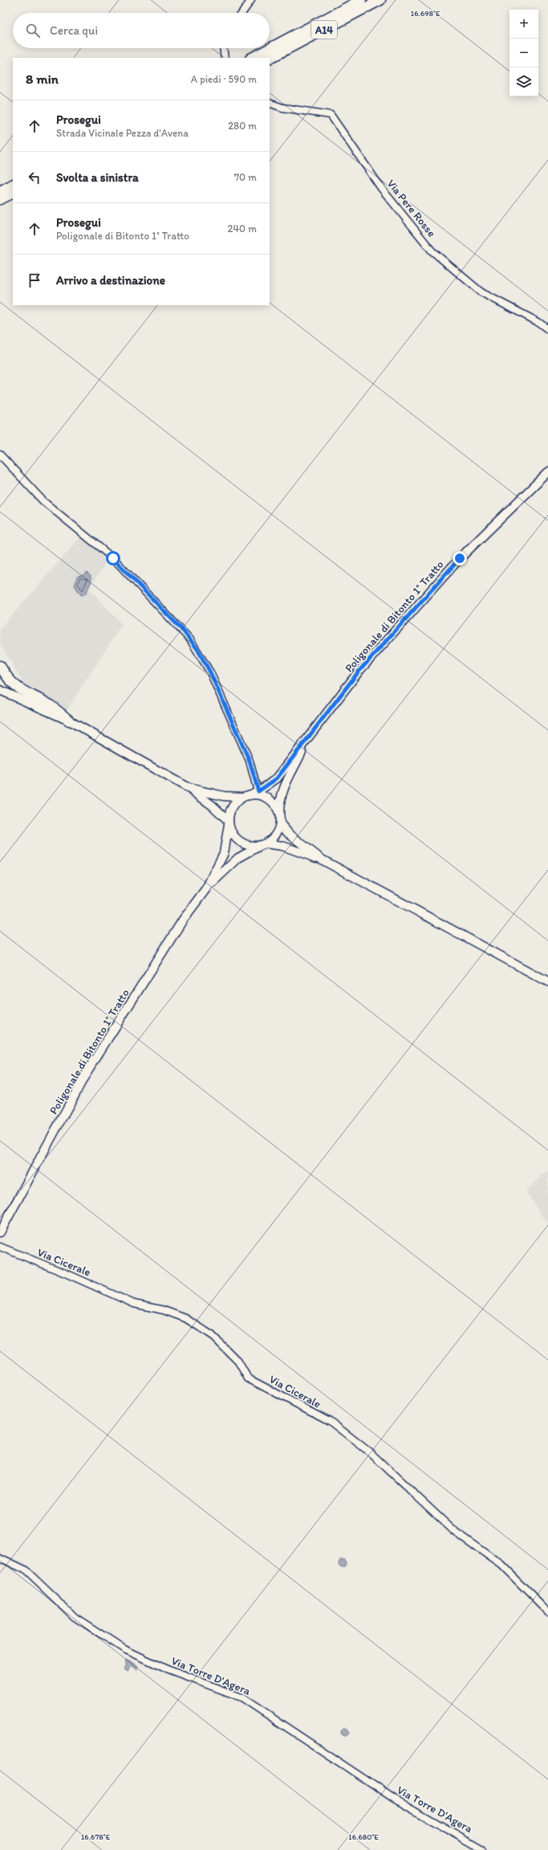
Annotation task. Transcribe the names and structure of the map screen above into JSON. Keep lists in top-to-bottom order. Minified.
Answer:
{"streets":{"highway":["A14"],"main road":["Poligonale di Bitonto 1° Tratto"],"street":["Via Pere Rosse","Via Cicerale","Via Torre D'Agera"]},"page":{"map_buttons":["+","−"],"search":"Cerca qui","heading":["8 min","A piedi · 590 m"],"list":[["Prosegui","Strada Vicinale Pezza d'Avena","280 m"],["Svolta a sinistra","70 m"],["Prosegui","Poligonale di Bitonto 1° Tratto","240 m"],"Arrivo a destinazione"]},"coordinates":["16.698°E","16.678°E","16.680°E"]}
